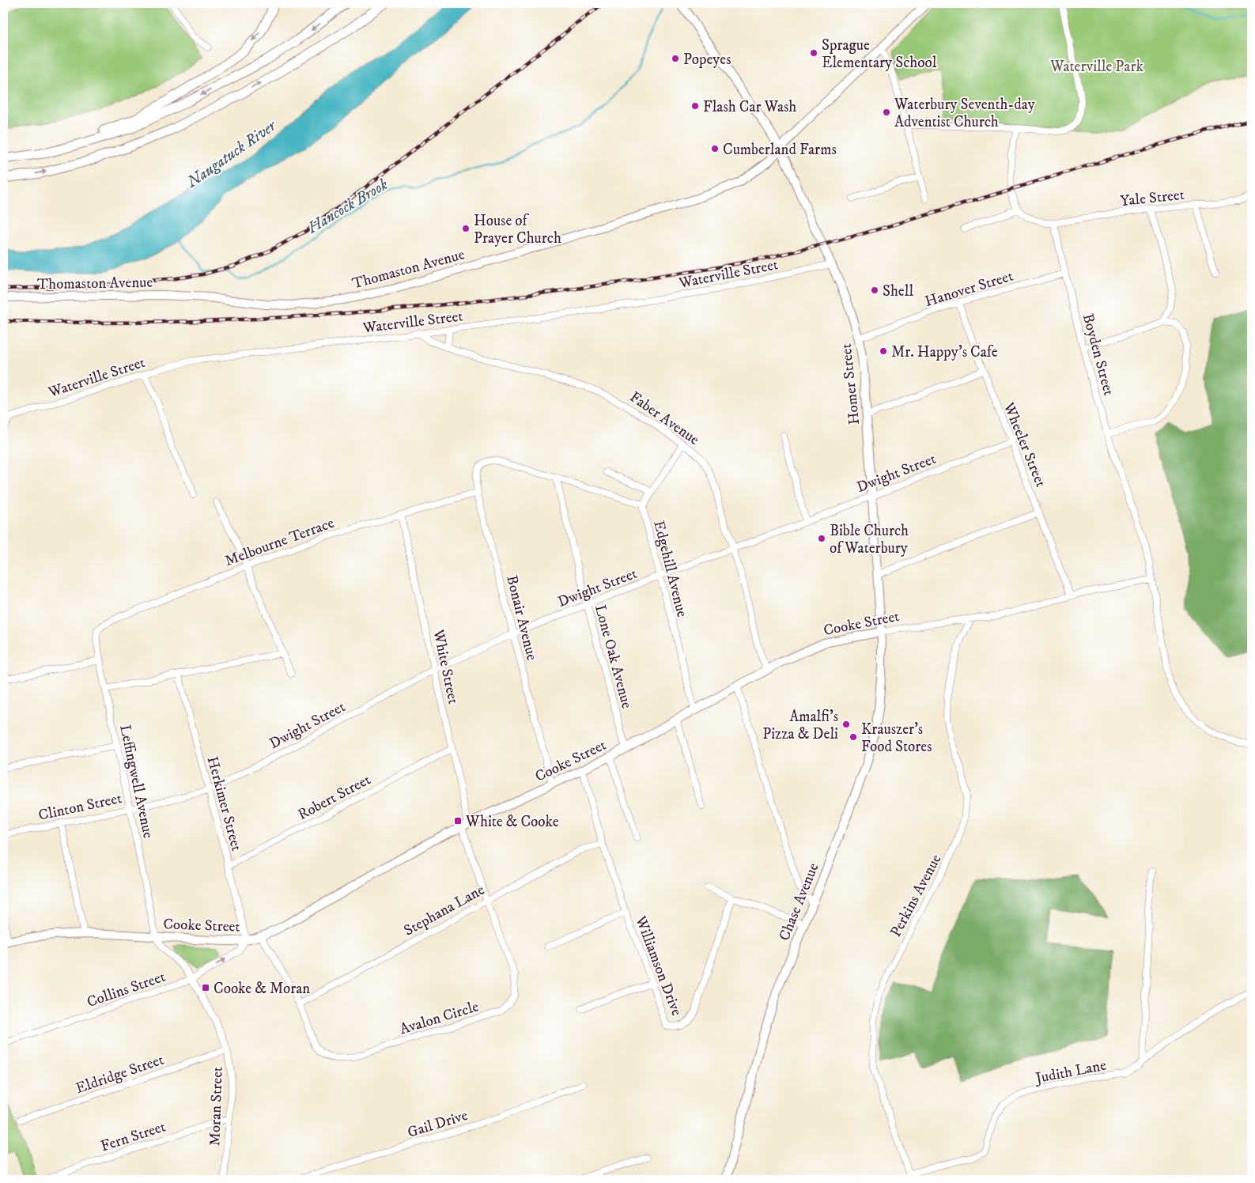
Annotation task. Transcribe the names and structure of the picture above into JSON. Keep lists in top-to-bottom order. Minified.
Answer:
{"streets":{"main road":["Thomaston Avenue","Homer Street","Cooke Street","Chase Avenue"],"street":["Yale Street","Waterville Street","Hanover Street","Boyden Street","Faber Avenue","Wheeler Street","Dwight Street","Melbourne Terrace","Edgehill Avenue","Bonair Avenue","Lone Oak Avenue","White Street","Leffingwell Avenue","Robert Street","Herkimer Street","Clinton Street","Perkins Avenue","Stephana Lane","Williamson Drive","Collins Street","Avalon Circle","Judith Lane","Eldridge Street","Moran Street","Gail Drive","Fern Street"]},"crossings":[["Yale Street","Boyden Street"],["Thomaston Avenue","Homer Street"],["Waterville Street","Homer Street"],["Waterville Street","Faber Avenue"],["Hanover Street","Boyden Street"],["Hanover Street","Homer Street"],["Hanover Street","Wheeler Street"],["Boyden Street","Cooke Street"],["Homer Street","Dwight Street"],["Homer Street","Cooke Street"],["Homer Street","Chase Avenue"],["Faber Avenue","Dwight Street"],["Faber Avenue","Edgehill Avenue"],["Faber Avenue","Cooke Street"],["Wheeler Street","Dwight Street"],["Wheeler Street","Cooke Street"],["Dwight Street","Edgehill Avenue"],["Dwight Street","Bonair Avenue"],["Dwight Street","Lone Oak Avenue"],["Dwight Street","White Street"],["Dwight Street","Herkimer Street"],["Dwight Street","Clinton Street"],["Melbourne Terrace","Bonair Avenue"],["Melbourne Terrace","White Street"],["Melbourne Terrace","Leffingwell Avenue"],["Edgehill Avenue","Cooke Street"],["Bonair Avenue","Cooke Street"],["Bonair Avenue","Lone Oak Avenue"],["Cooke Street","Lone Oak Avenue"],["Cooke Street","White Street"],["Cooke Street","Leffingwell Avenue"],["Cooke Street","Herkimer Street"],["Cooke Street","Perkins Avenue"],["Cooke Street","Chase Avenue"],["Cooke Street","Williamson Drive"],["Cooke Street","Collins Street"],["Cooke Street","Avalon Circle"],["Cooke Street","Moran Street"],["White Street","Robert Street"],["White Street","Avalon Circle"],["Leffingwell Avenue","Clinton Street"],["Leffingwell Avenue","Moran Street"],["Robert Street","Herkimer Street"],["Herkimer Street","Clinton Street"],["Herkimer Street","Collins Street"],["Perkins Avenue","Judith Lane"],["Stephana Lane","Williamson Drive"],["Stephana Lane","Avalon Circle"],["Collins Street","Moran Street"],["Eldridge Street","Moran Street"],["Moran Street","Fern Street"]],"water":["Naugatuck River","Hancock Brook"],"parks":["Waterville Park"],"places":{"other":["Sprague Elementary School","Popeyes","Flash Car Wash","Waterbury Seventh-day Adventist Church","Cumberland Farms","House of Prayer Church","Shell","Mr. Happy's Cafe","Bible Church of Waterbury","Amalfi's Pizza & Deli","Krauszer's Food Stores"],"transit":["White & Cooke","Cooke & Moran"]}}
